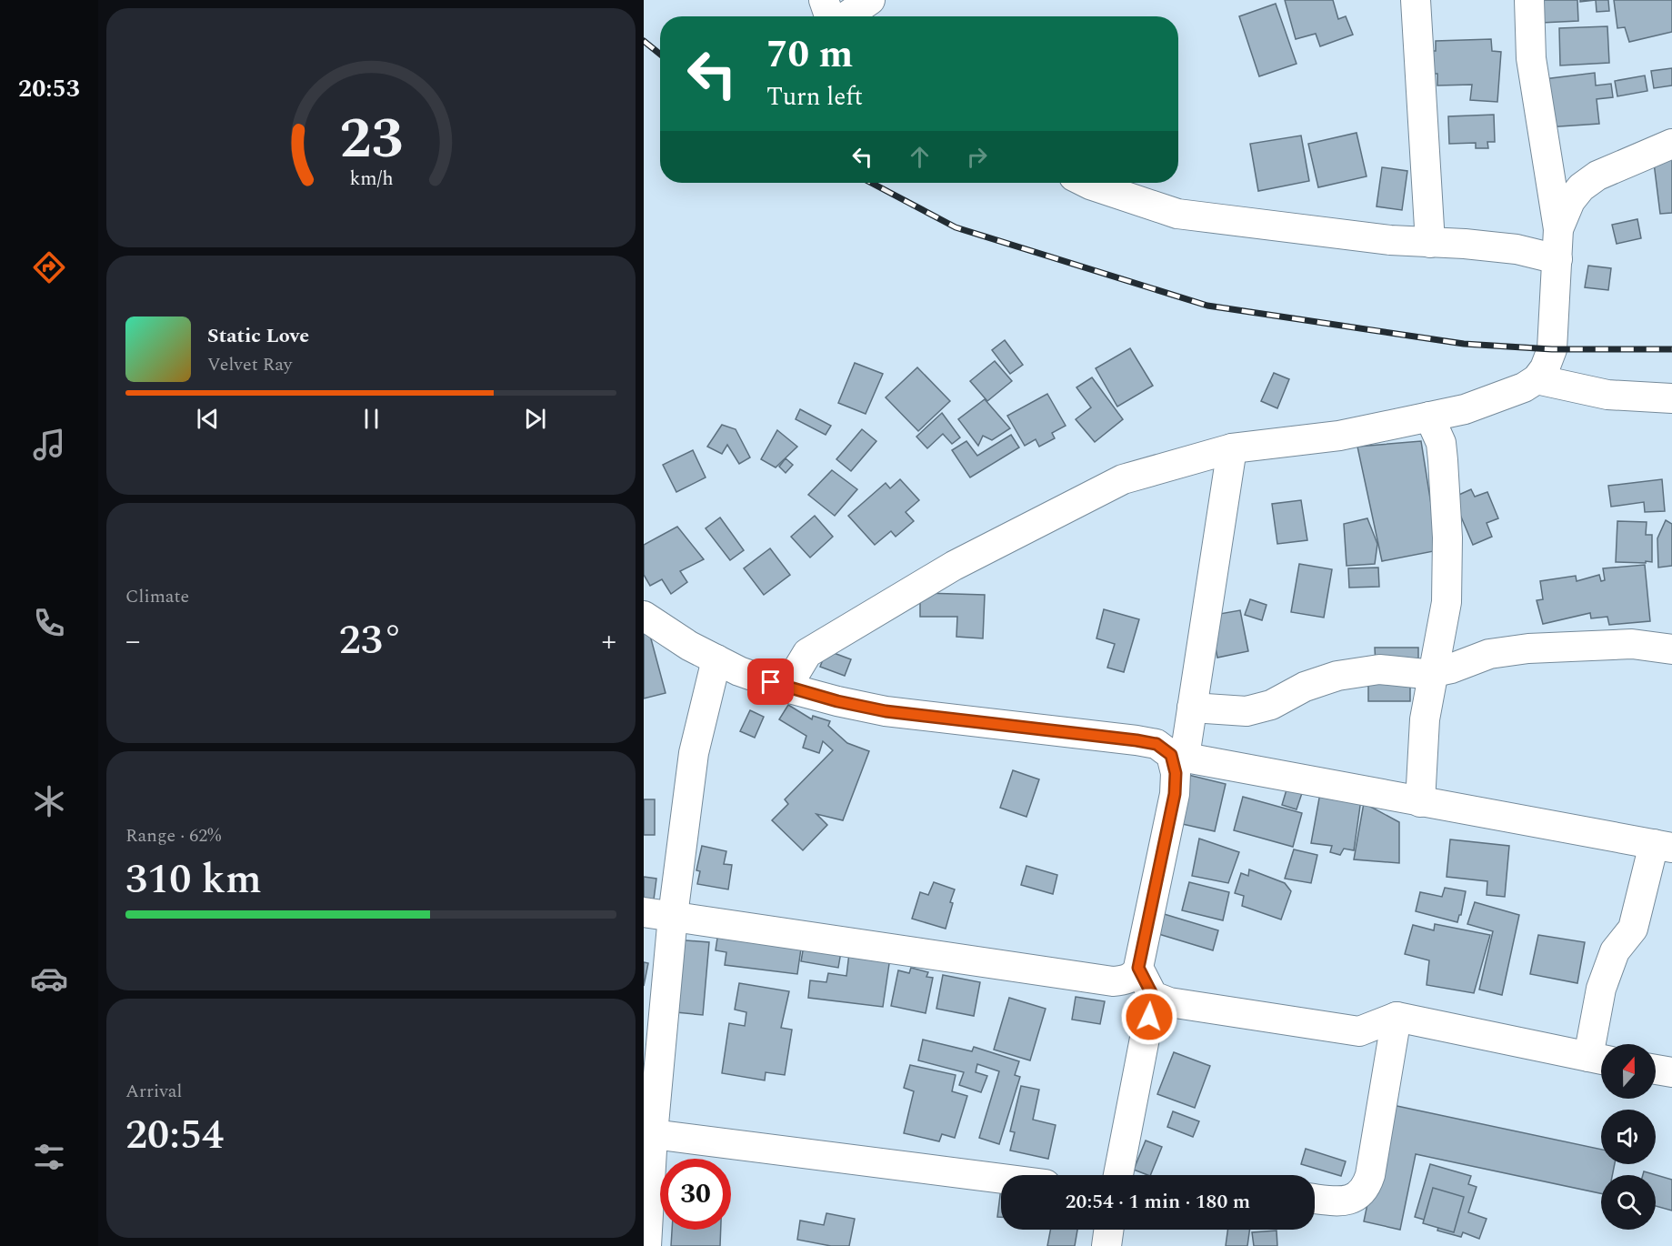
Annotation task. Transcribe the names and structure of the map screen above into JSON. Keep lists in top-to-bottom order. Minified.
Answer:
{"north":"top","page":{"tabs":"20:53","turn":["70 m","Turn left"],"song":["Static Love","Velvet Ray"],"tile":["Climate",["Range · 62%","310 km"],["Arrival","20:54"]],"heat":["−","23°","+"],"limit":"30","trip":"20:54 · 1 min · 180 m","gauge":["23","km/h"]}}
